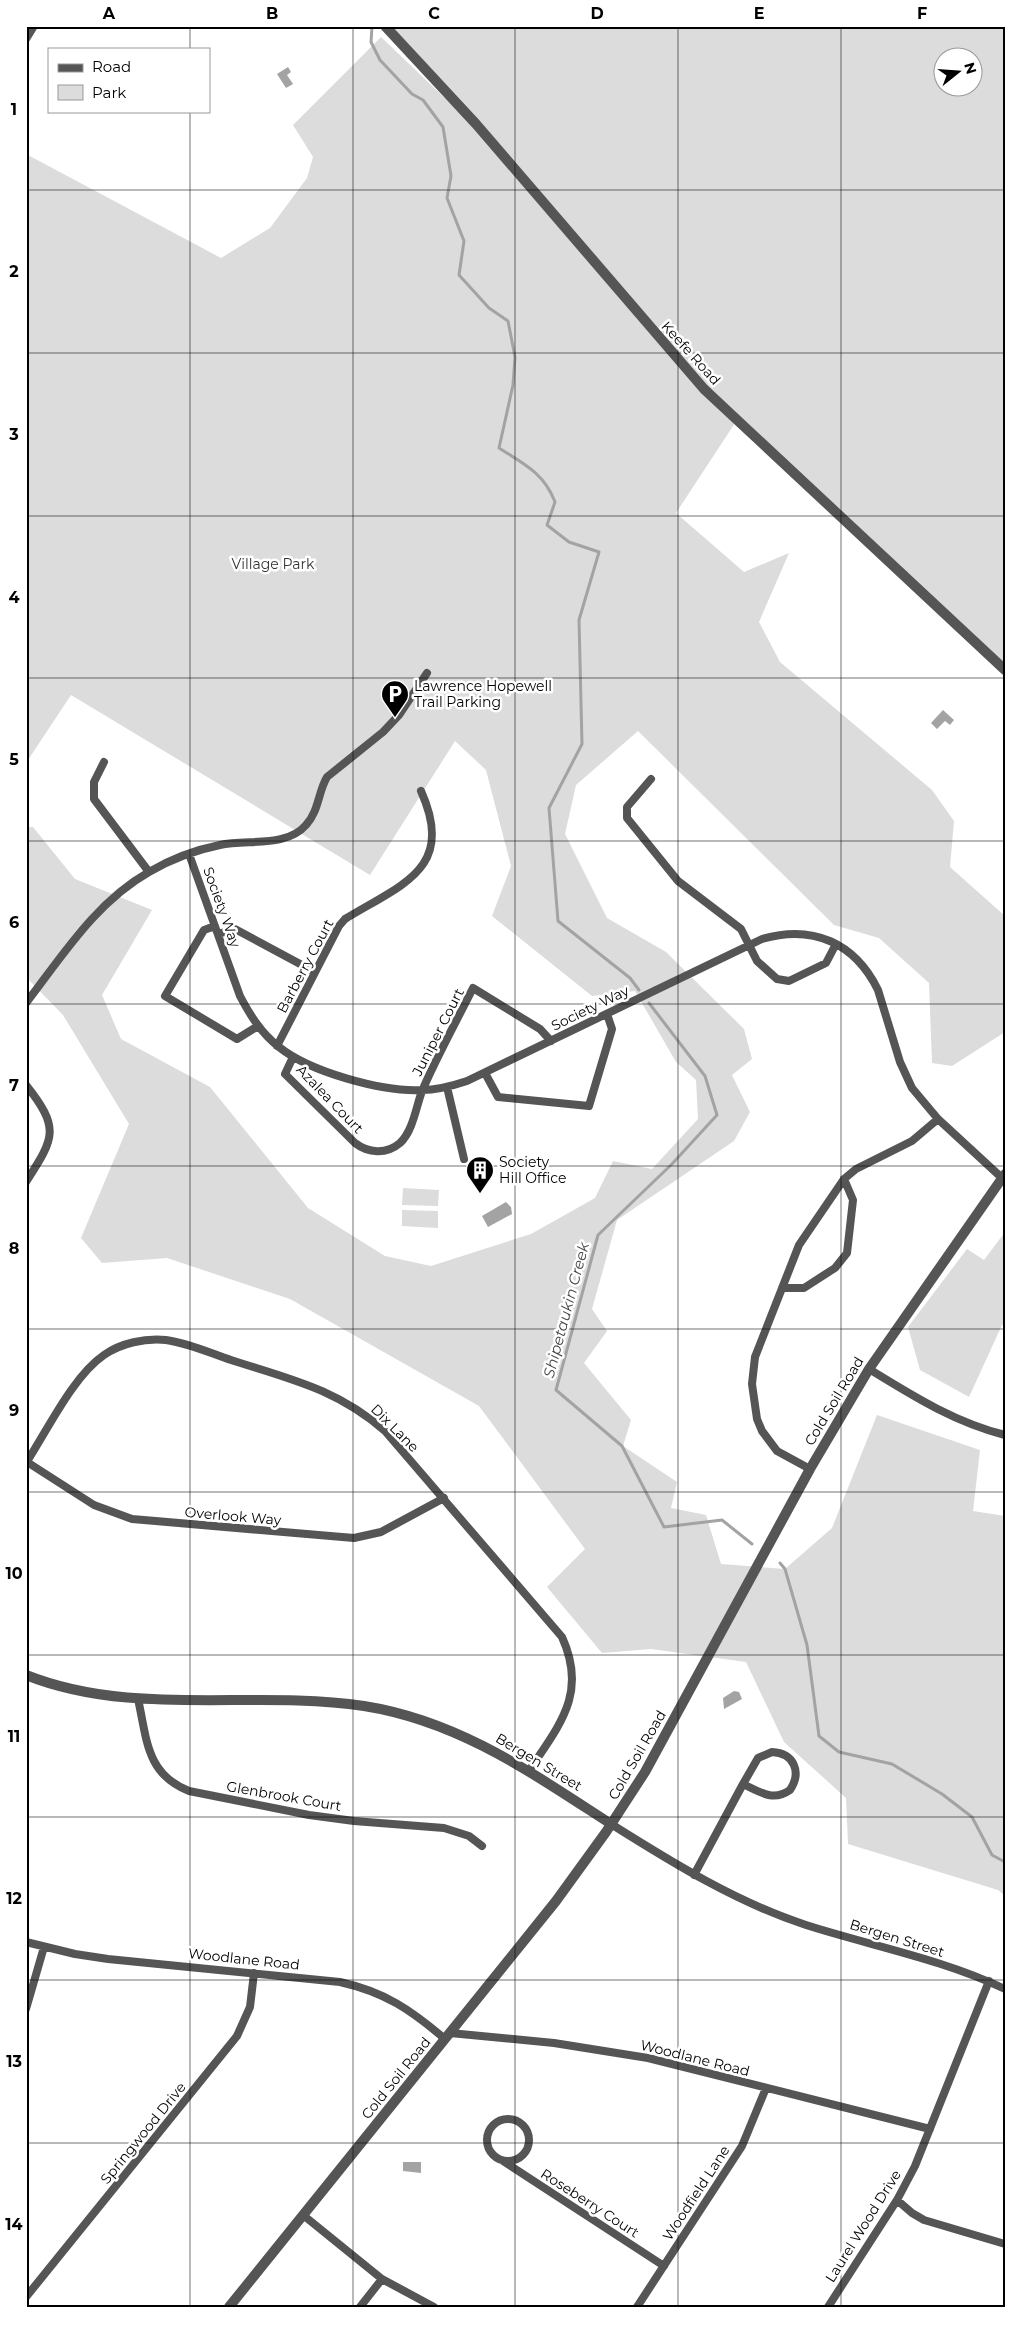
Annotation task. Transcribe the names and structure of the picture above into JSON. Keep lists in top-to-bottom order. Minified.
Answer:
{"streets":{"street":["Keefe Road","Society Way","Barberry Court","Juniper Court","Azalea Court","Cold Soil Road","Dix Lane","Overlook Way","Bergen Street","Glenbrook Court","Woodlane Road","Springwood Drive","Woodfield Lane","Roseberry Court","Laurel Wood Drive"]},"crossings":[["Society Way","Barberry Court"],["Society Way","Juniper Court"],["Society Way","Azalea Court"],["Society Way","Cold Soil Road"],["Juniper Court","Azalea Court"],["Cold Soil Road","Bergen Street"],["Cold Soil Road","Woodlane Road"],["Dix Lane","Overlook Way"],["Dix Lane","Bergen Street"],["Bergen Street","Glenbrook Court"],["Bergen Street","Laurel Wood Drive"],["Woodlane Road","Springwood Drive"],["Woodlane Road","Woodfield Lane"],["Woodlane Road","Laurel Wood Drive"],["Woodfield Lane","Roseberry Court"]],"water":["Shipetaukin Creek"],"parks":["Village Park"],"places":{"parking":["Lawrence Hopewell Trail Parking"],"building":["Society Hill Office"]},"legend":["Road","Park"],"north":"right","grid":{"columns":["A","B","C","D","E","F"],"rows":["1","2","3","4","5","6","7","8","9","10","11","12","13","14"]}}
